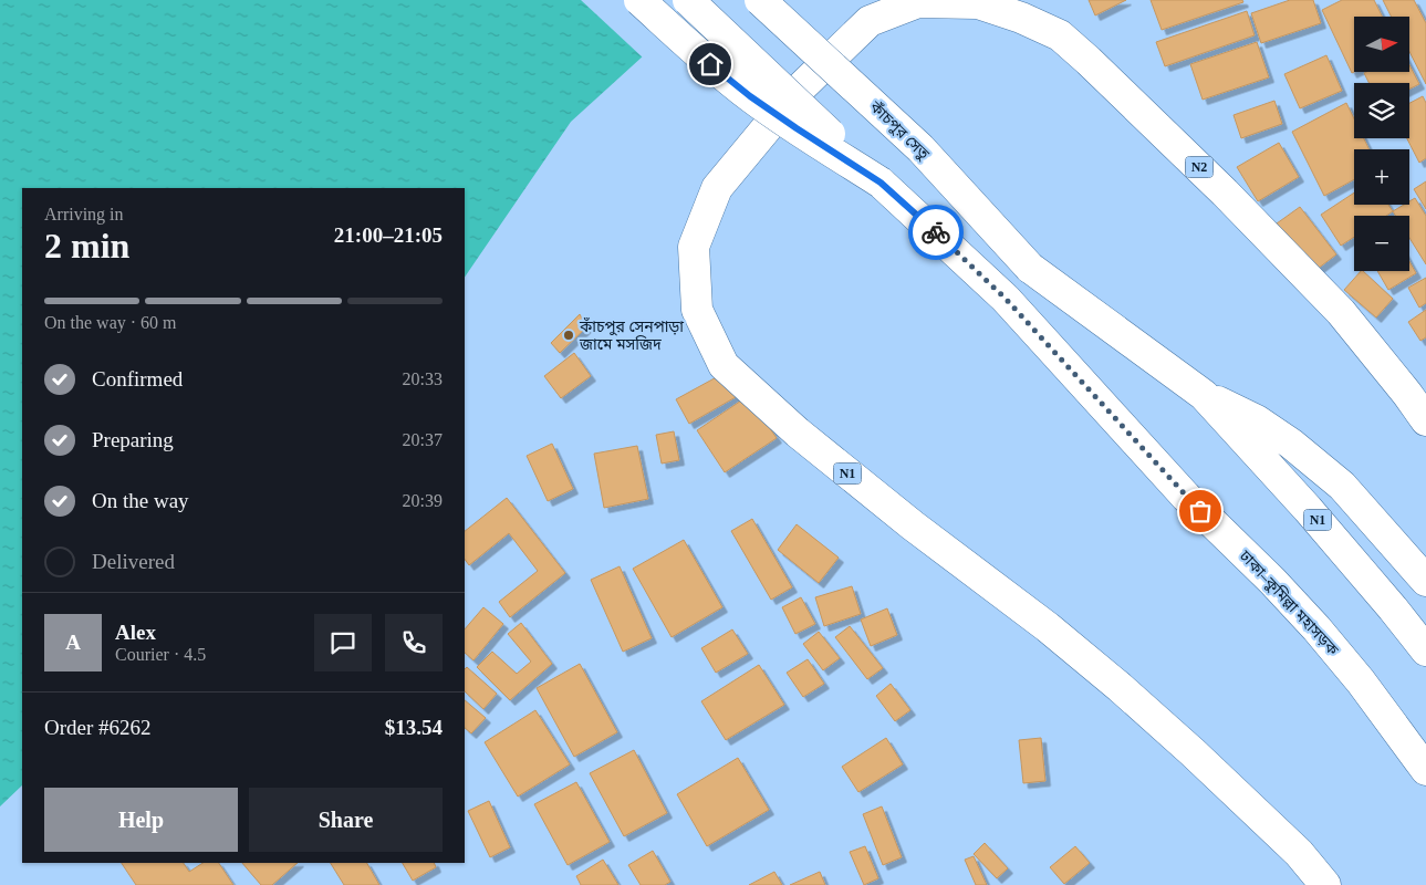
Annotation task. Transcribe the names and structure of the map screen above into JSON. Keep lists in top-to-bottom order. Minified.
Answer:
{"streets":{"highway":["কাঁচপুর সেতু","N2","N1","ঢাকা–কুমিল্লা মহাসড়ক"]},"crossings":[["কাঁচপুর সেতু","N1"],["N2","N1"]],"places":["কাঁচপুর সেনপাড়া জামে মসজিদ"],"north":"right","page":{"map_buttons":["+","−"],"heading":["2 min","Arriving in","21:00–21:05"],"panel":["Alex","Courier · 4.5","Order #6262","$13.54"],"bar":"On the way · 60 m","list":[["Confirmed","20:33"],["Preparing","20:37"],["On the way","20:39"],"Delivered"],"round":"A","buttons":["Help","Share"]}}
